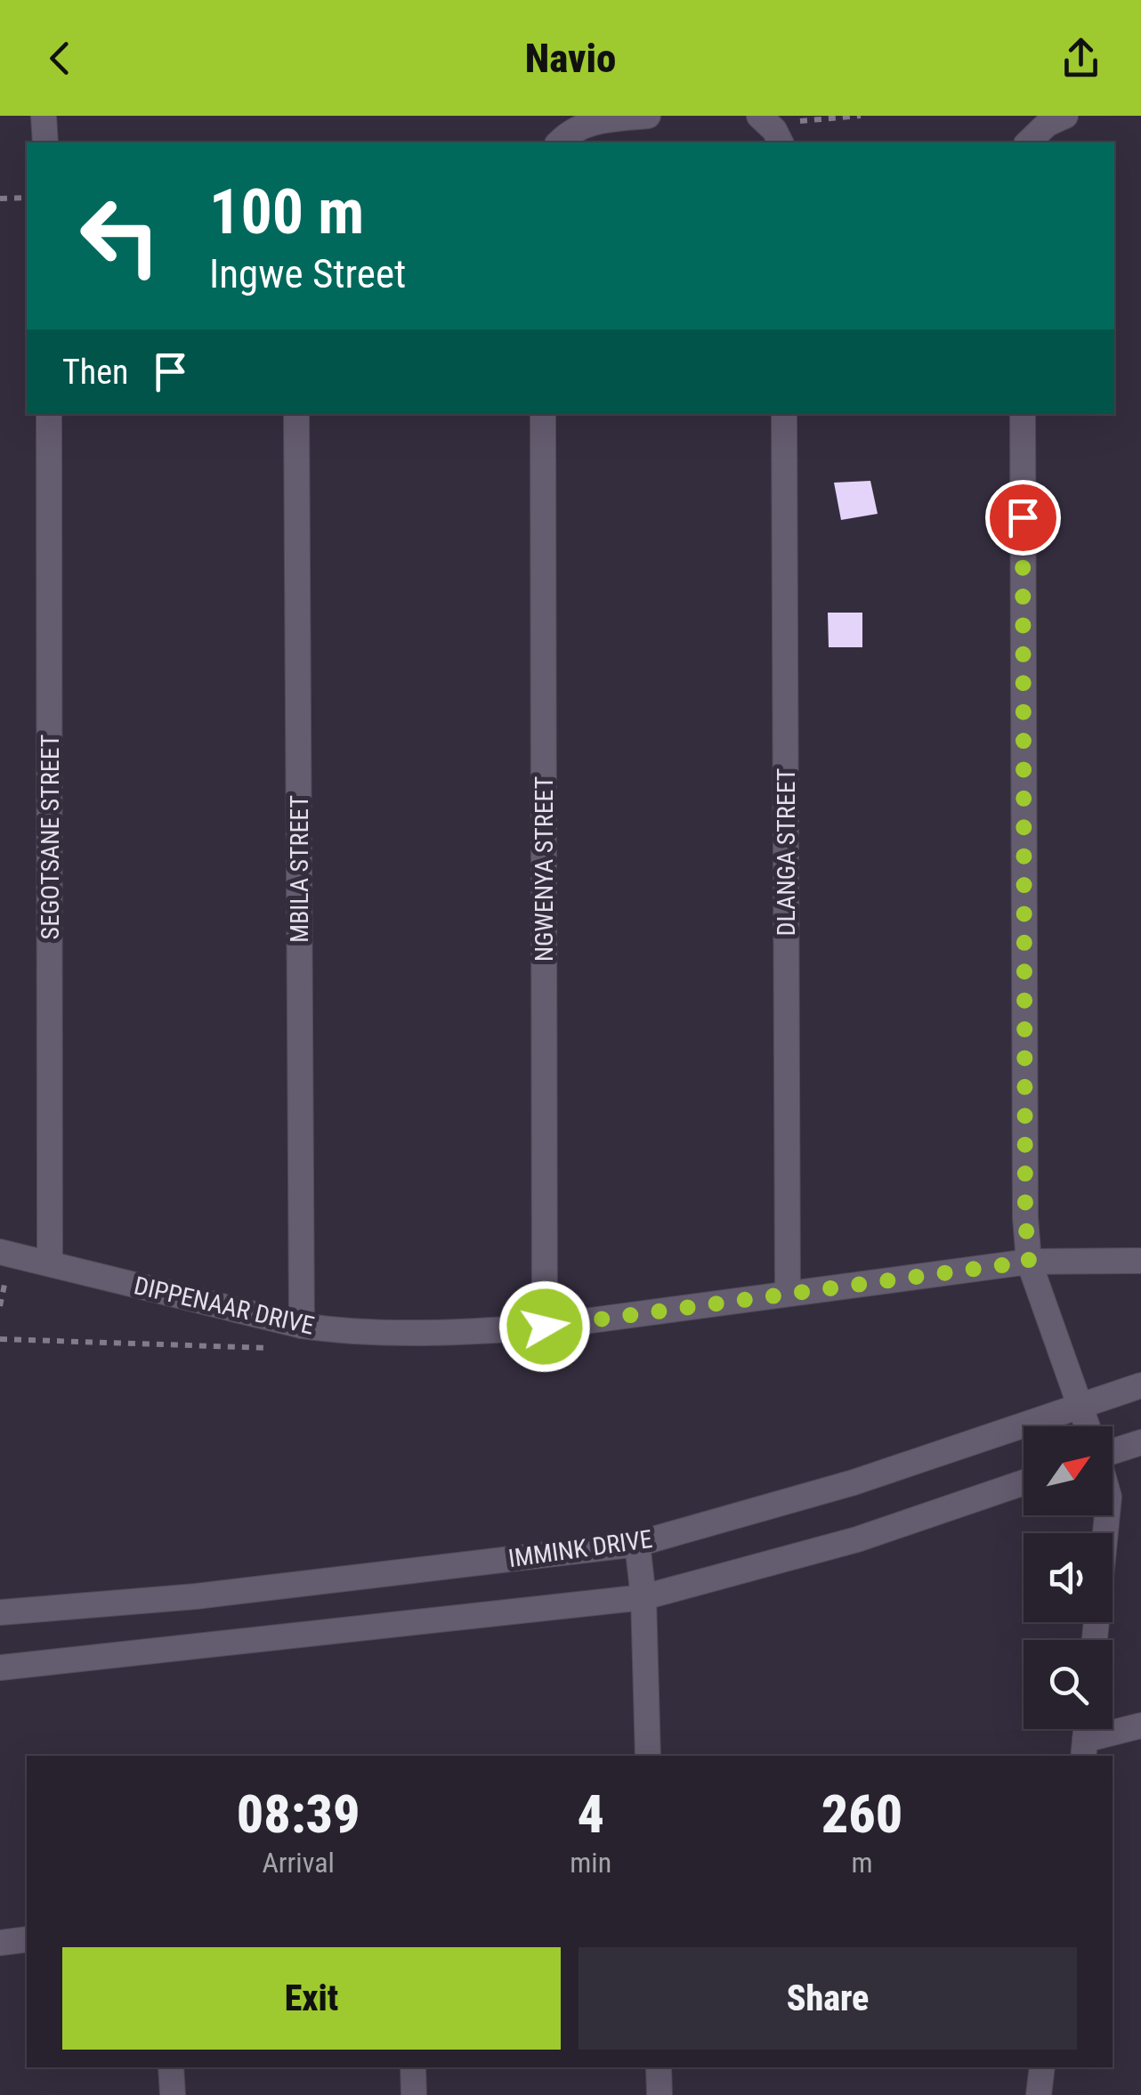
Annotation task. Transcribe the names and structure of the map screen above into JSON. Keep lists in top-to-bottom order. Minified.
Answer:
{"streets":{"street":["SEGOTSANE STREET","DLANGA STREET","MBILA STREET","NGWENYA STREET","DIPPENAAR DRIVE","IMMINK DRIVE"]},"crossings":[["SEGOTSANE STREET","DIPPENAAR DRIVE"],["DLANGA STREET","DIPPENAAR DRIVE"],["MBILA STREET","DIPPENAAR DRIVE"],["NGWENYA STREET","DIPPENAAR DRIVE"]],"north":"top right","page":{"header":"Navio","turn":["100 m","Ingwe Street"],"then":"Then","eta":["08:39","Arrival","4","min","260","m"],"buttons":["Exit","Share"]}}
